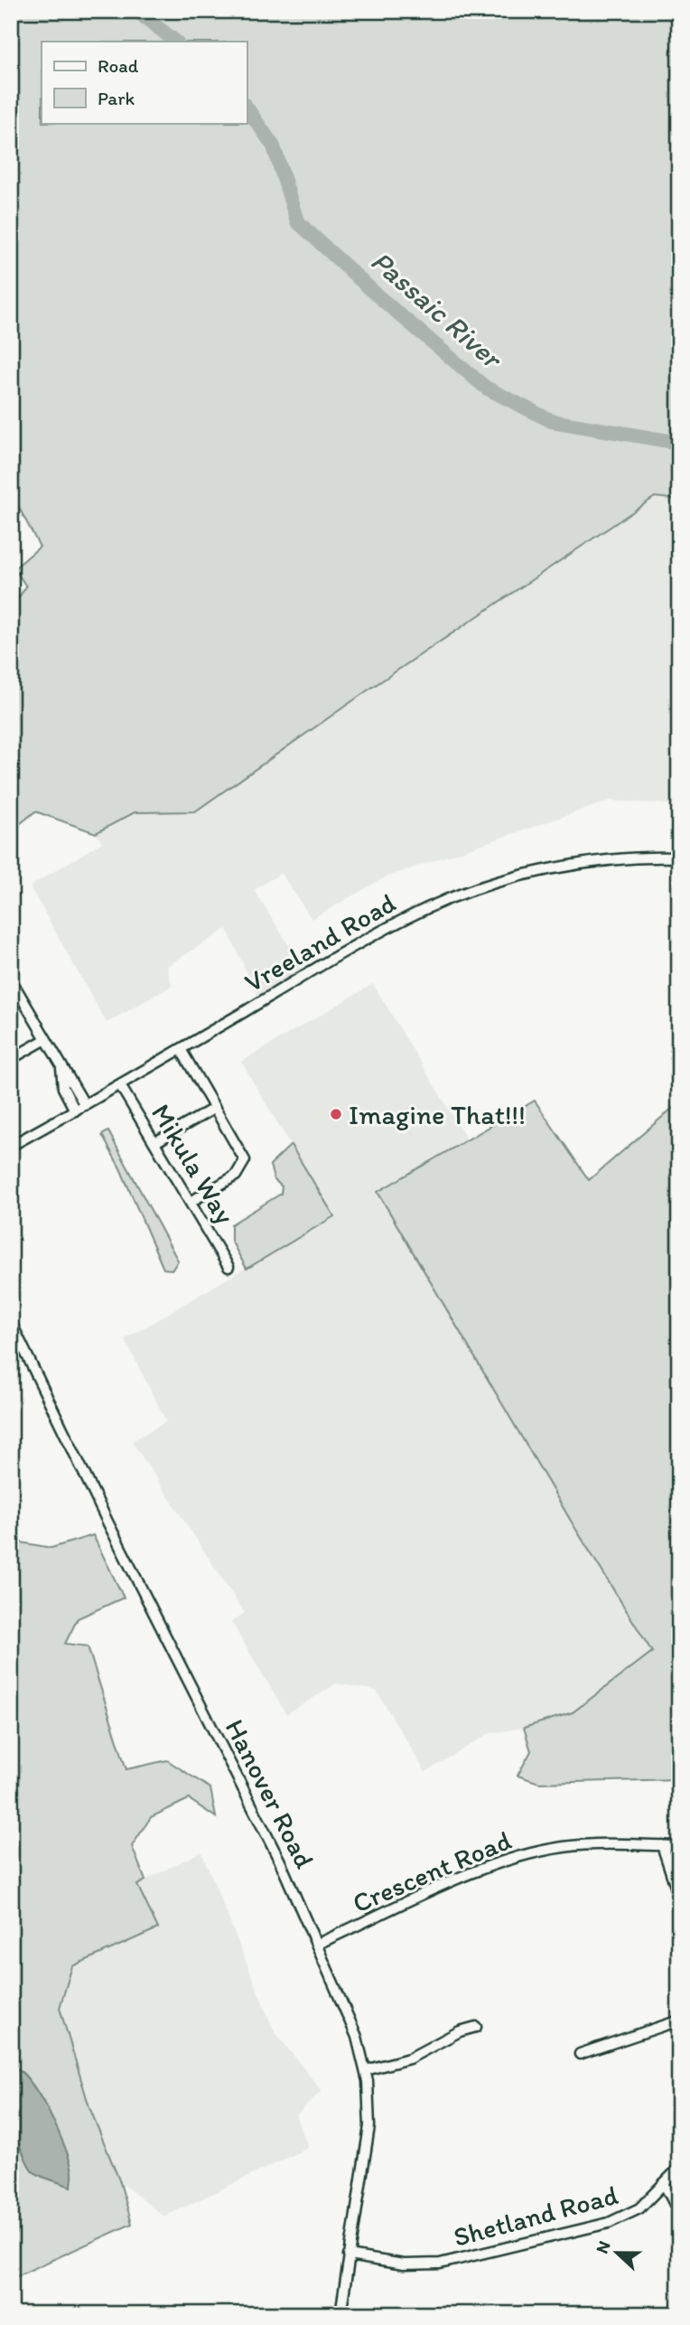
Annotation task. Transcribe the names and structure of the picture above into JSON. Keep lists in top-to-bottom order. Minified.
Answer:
{"streets":{"street":["Vreeland Road","Mikula Way","Hanover Road","Crescent Road","Shetland Road"]},"crossings":[["Vreeland Road","Mikula Way"],["Hanover Road","Crescent Road"],["Hanover Road","Shetland Road"]],"water":["Passaic River"],"places":["Imagine That!!!"],"legend":["Road","Park"],"north":"left"}
